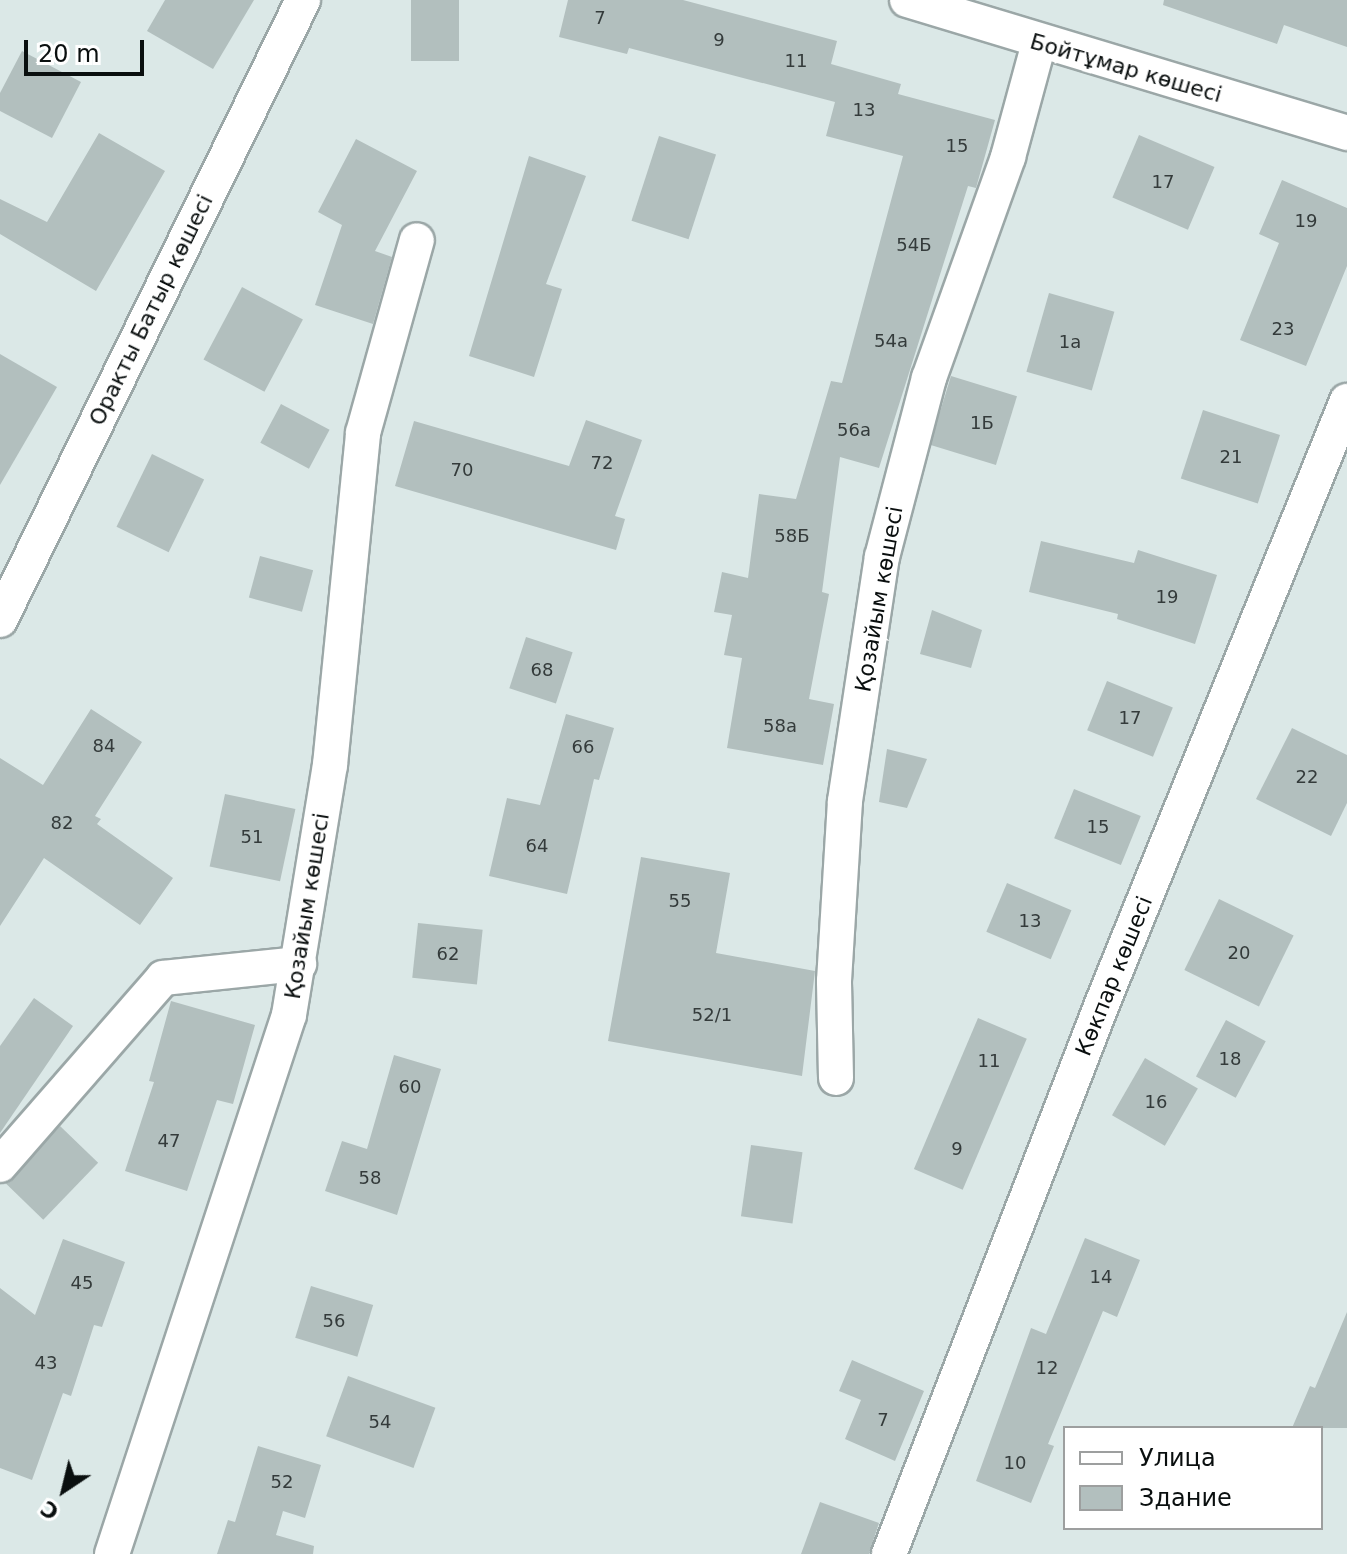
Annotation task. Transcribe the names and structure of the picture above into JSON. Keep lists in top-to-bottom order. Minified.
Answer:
{"streets":{"street":["Бойтұмар көшесі","Оракты Батыр көшесі","Қозайым көшесі","Көкпар көшесі"]},"crossings":[["Бойтұмар көшесі","Қозайым көшесі"]],"house_numbers":["7","9","11","13","15","17","19","54Б","23","54а","1а","1Б","56а","21","72","70","58Б","19","68","17","58а","84","66","22","82","15","51","64","55","13","20","62","52/1","18","11","60","16","47","9","58","14","45","56","43","12","7","54","10","52"],"legend":["Улица","Здание"],"scale_bar":"20 m","north":"bottom left"}
